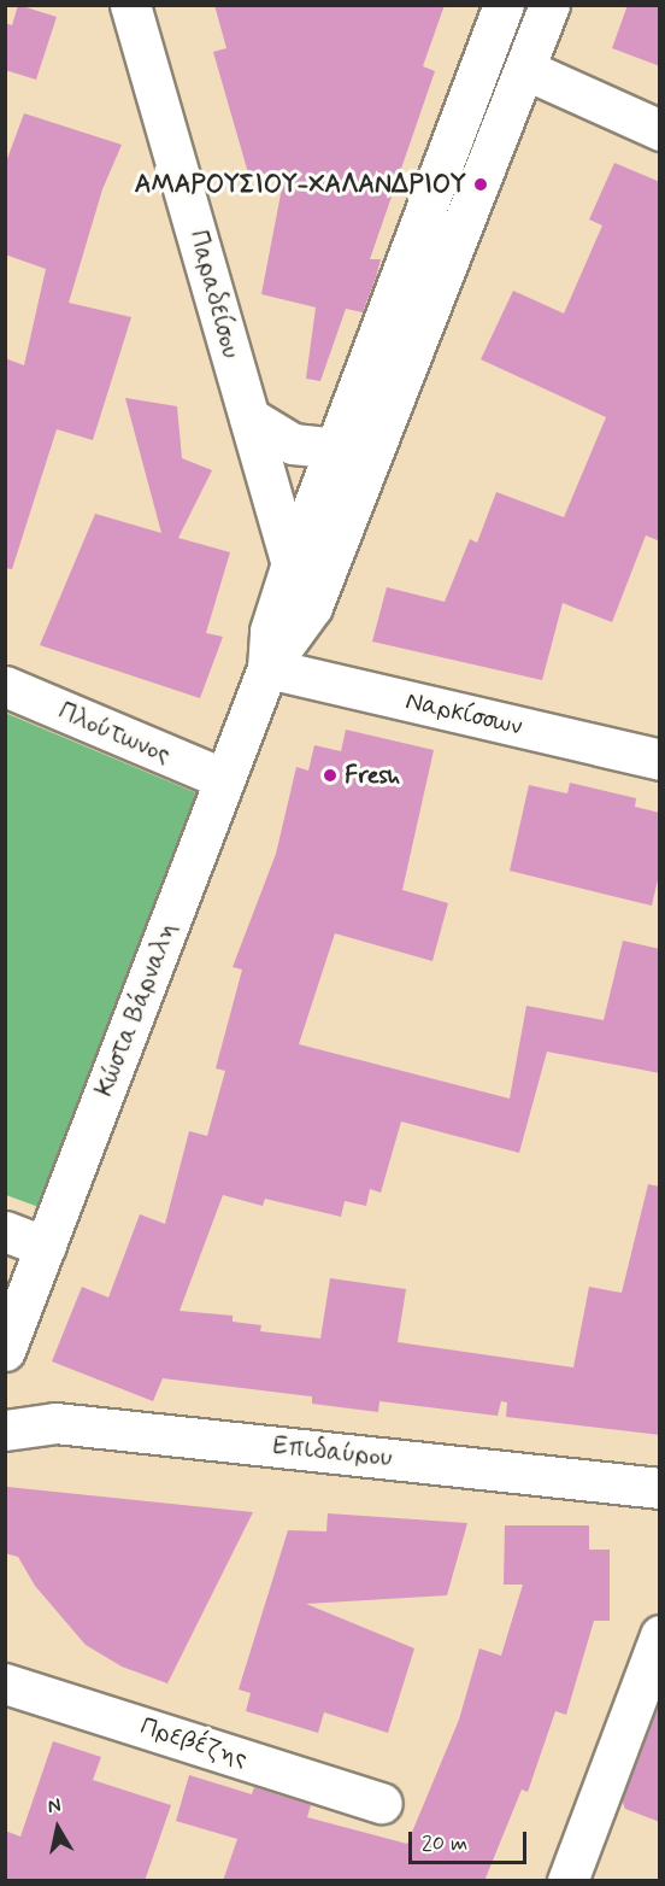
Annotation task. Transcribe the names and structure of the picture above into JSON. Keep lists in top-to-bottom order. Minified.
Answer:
{"streets":{"street":["Παραδείσου","Ναρκίσσων","Πλούτωνος","Κώστα Βάρναλη","Επιδαύρου","Πρεβέζης"]},"crossings":[["Παραδείσου","Κώστα Βάρναλη"],["Ναρκίσσων","Κώστα Βάρναλη"],["Πλούτωνος","Κώστα Βάρναλη"]],"places":["ΑΜΑΡΟΥΣΙΟΥ-ΧΑΛΑΝΔΡΙΟΥ","Fresh"],"scale_bar":"20 m","north":"top"}
